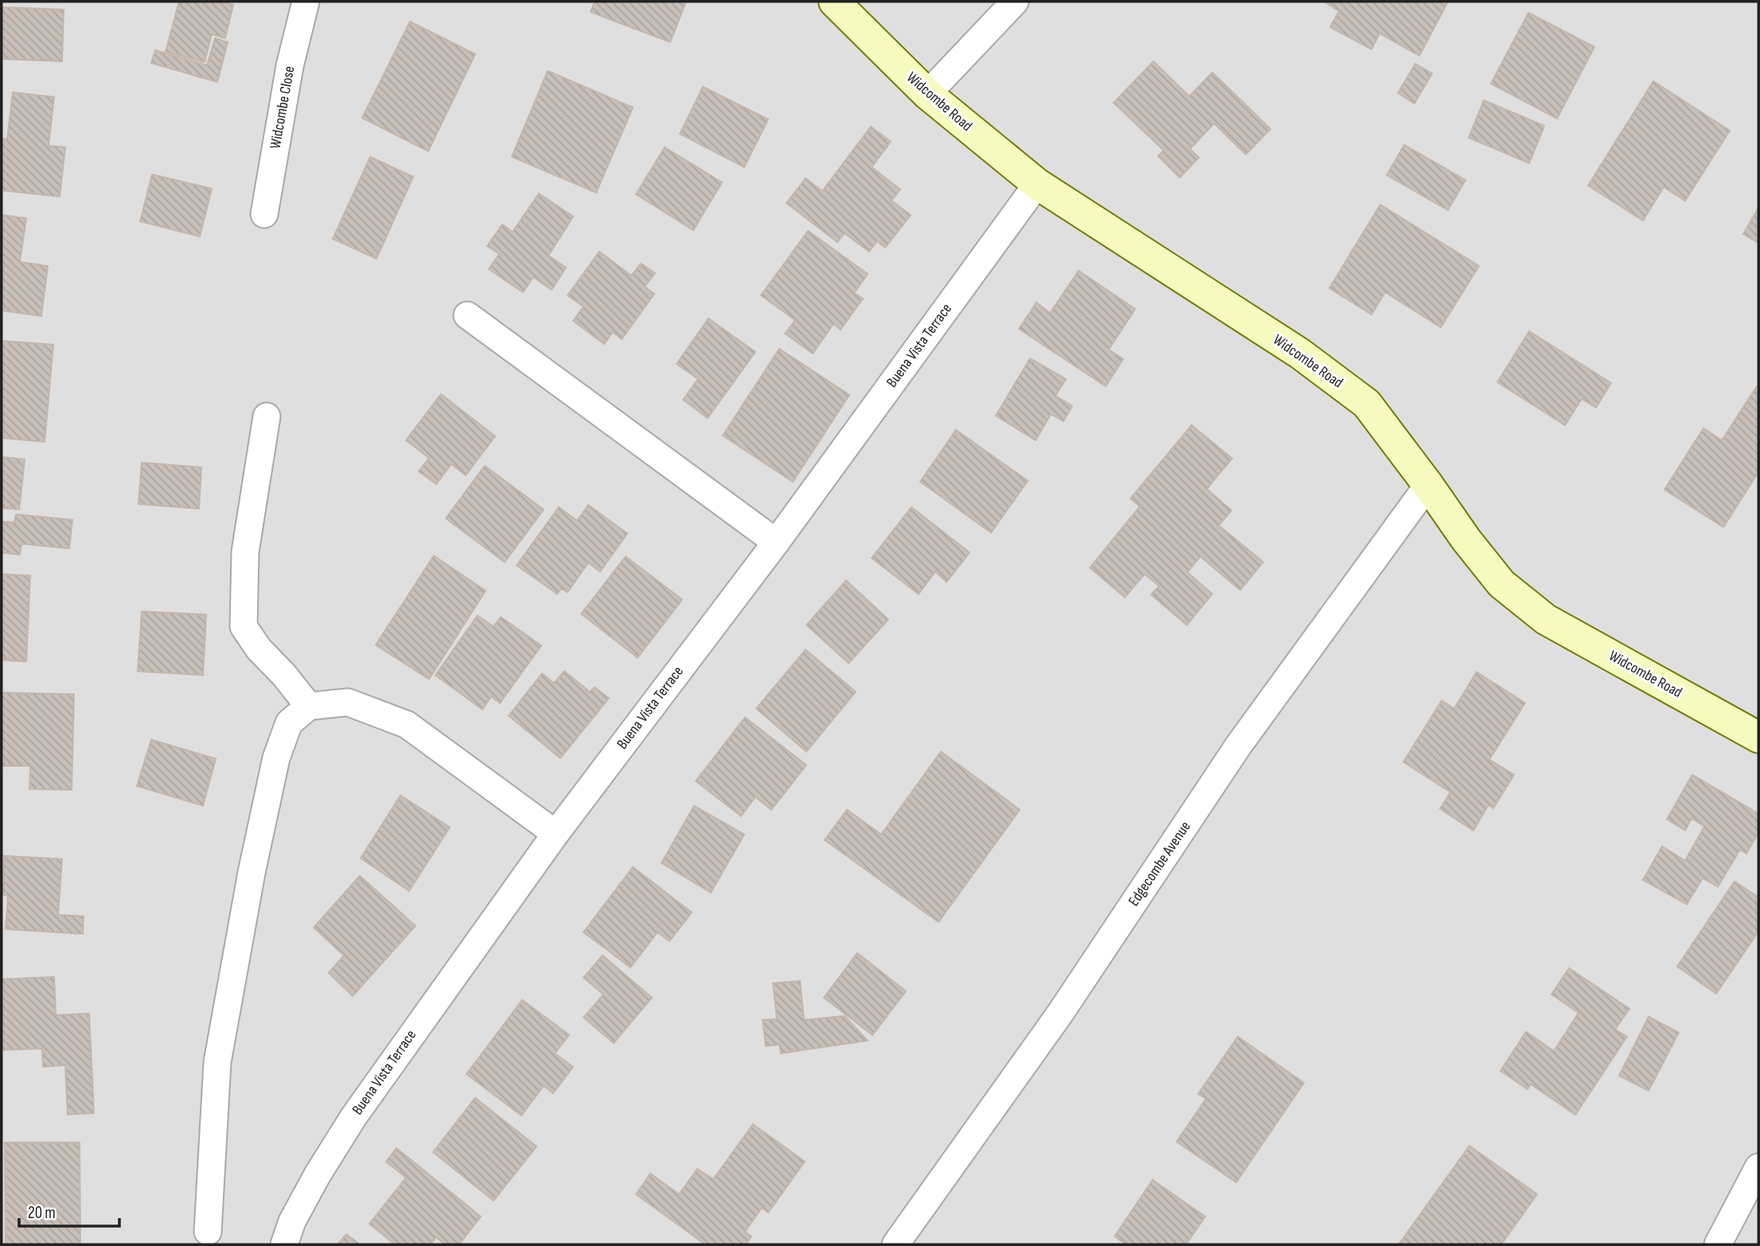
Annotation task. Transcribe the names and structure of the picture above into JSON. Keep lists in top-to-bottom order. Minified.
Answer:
{"streets":{"street":["Widcombe Road","Widcombe Close","Buena Vista Terrace","Edgecombe Avenue"]},"crossings":[["Widcombe Road","Buena Vista Terrace"],["Widcombe Road","Edgecombe Avenue"]],"scale_bar":"20 m"}
